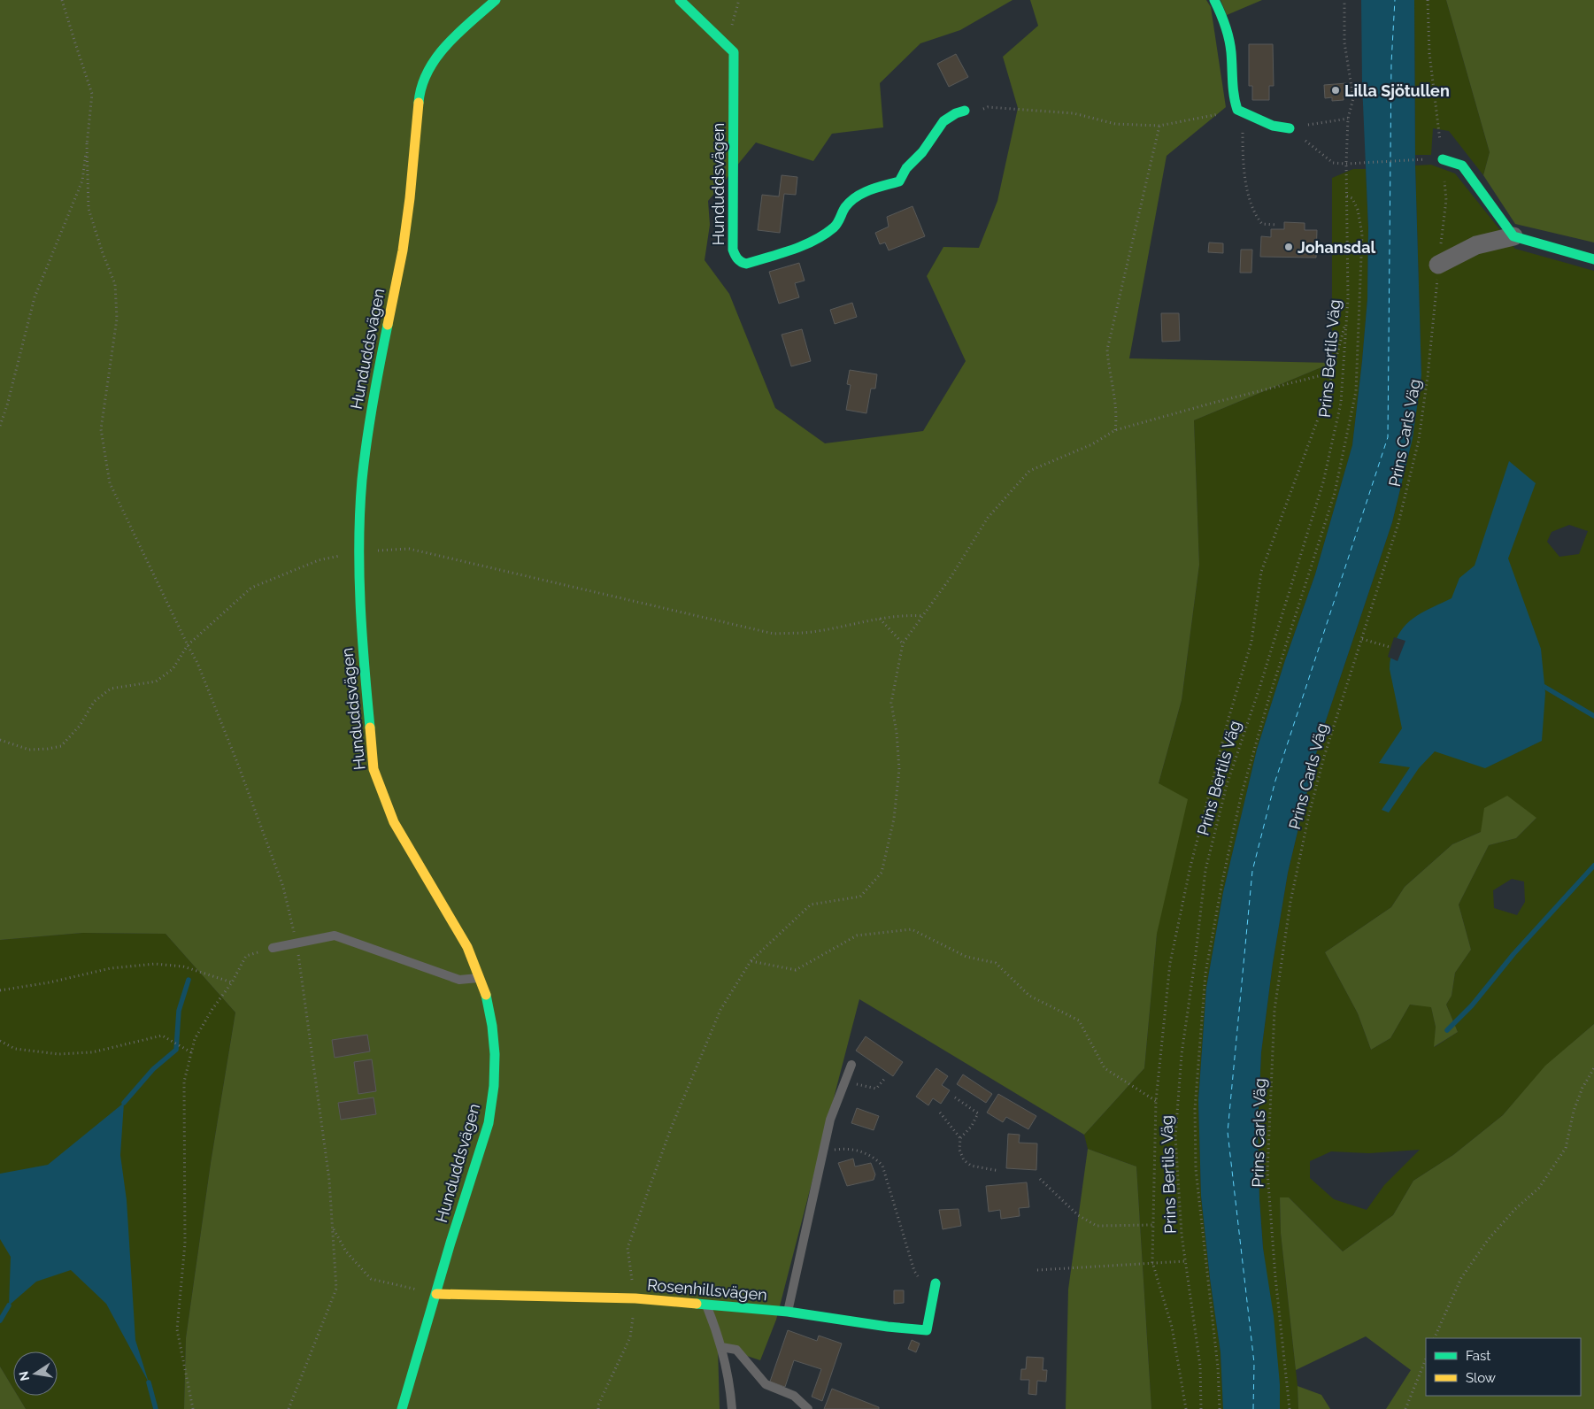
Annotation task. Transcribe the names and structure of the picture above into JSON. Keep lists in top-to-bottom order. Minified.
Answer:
{"streets":{"street":["Hunduddsvägen","Rosenhillsvägen"],"path":["Prins Bertils Väg","Prins Carls Väg"]},"crossings":[["Hunduddsvägen","Rosenhillsvägen"]],"places":["Lilla Sjötullen","Johansdal"],"legend":["Fast","Slow"],"north":"left"}
